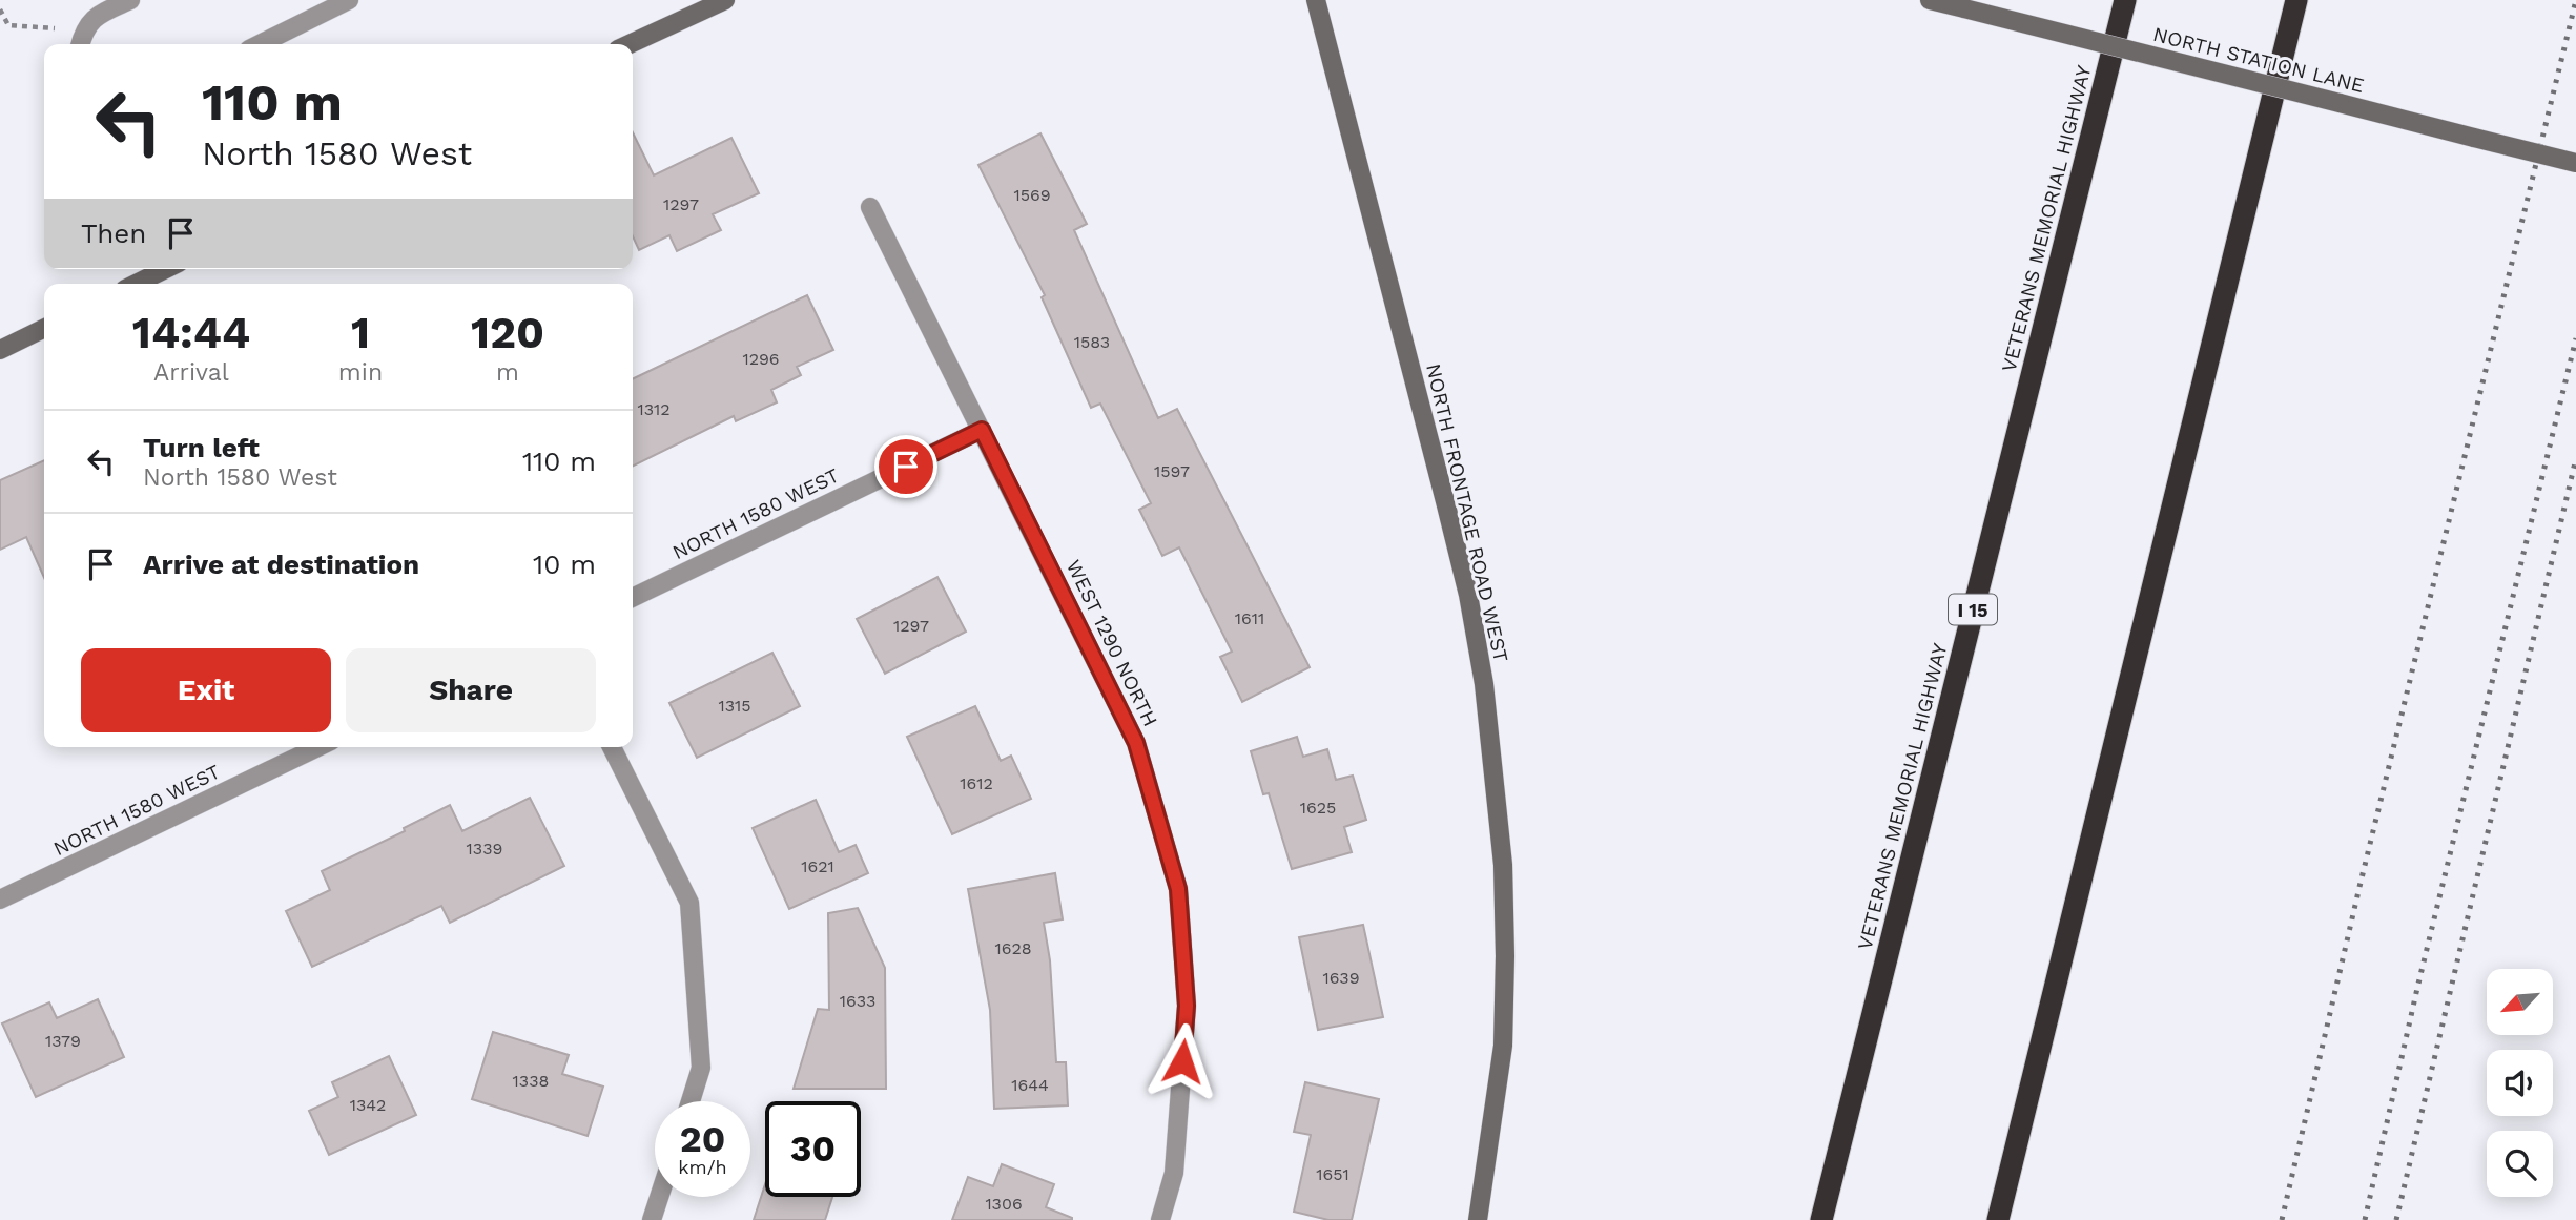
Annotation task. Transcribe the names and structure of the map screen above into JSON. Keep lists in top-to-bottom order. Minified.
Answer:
{"streets":{"highway":["VETERANS MEMORIAL HIGHWAY","I 15"],"street":["NORTH STATION LANE","NORTH FRONTAGE ROAD WEST","NORTH 1580 WEST","WEST 1290 NORTH"]},"crossings":[["NORTH 1580 WEST","WEST 1290 NORTH"]],"house_numbers":["1569","1297","1583","1296","1312","1597","1611","1297","1315","1612","1625","1339","1621","1628","1639","1633","1379","1338","1644","1342","1651","1306"],"north":"bottom left","page":{"turn":["110 m","North 1580 West"],"then":"Then","eta":["14:44","Arrival","1","min","120","m"],"list":[{"name":"Turn left","note":"North 1580 West","value":"110 m"},{"name":"Arrive at destination","value":"10 m"}],"buttons":["Exit","Share"],"speed":"20 km/h","limit":"30"}}
